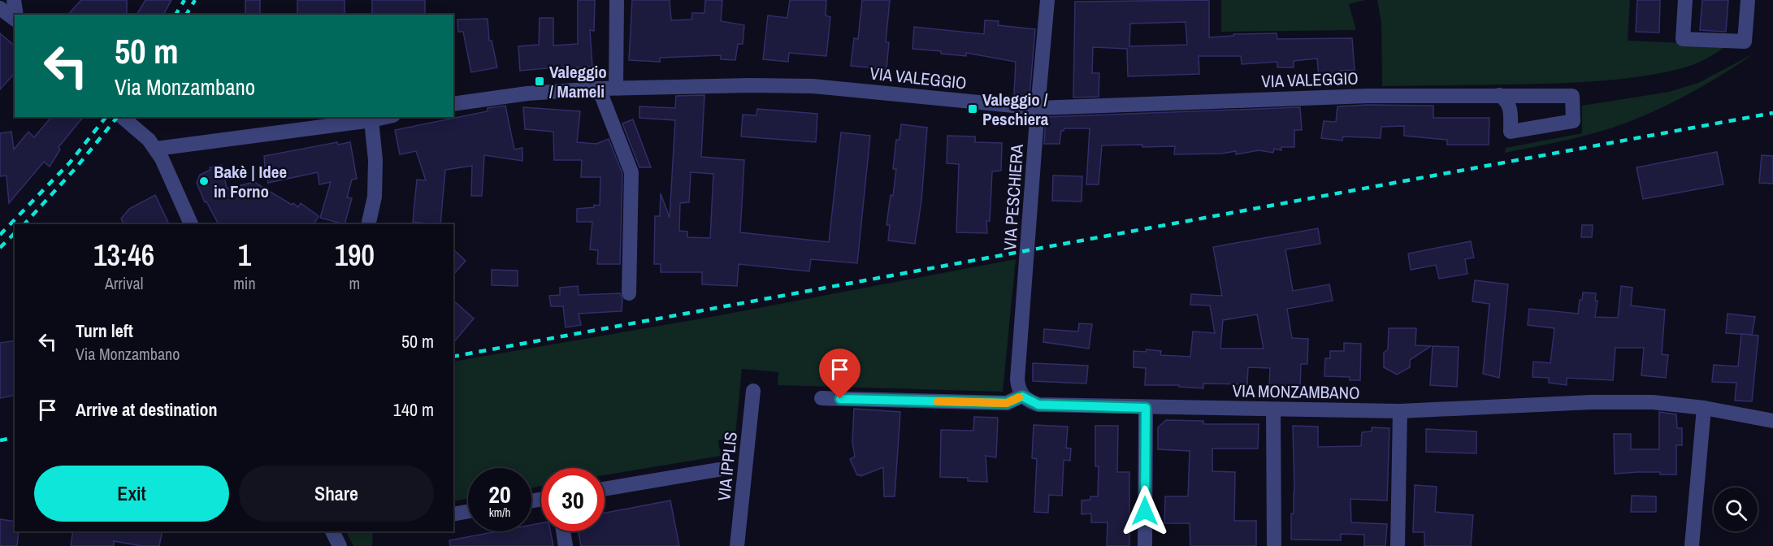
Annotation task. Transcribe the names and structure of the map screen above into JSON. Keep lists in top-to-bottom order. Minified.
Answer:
{"streets":{"street":["VIA VALEGGIO","VIA PESCHIERA","VIA MONZAMBANO","VIA IPPLIS"]},"crossings":[["VIA VALEGGIO","VIA PESCHIERA"],["VIA PESCHIERA","VIA MONZAMBANO"]],"places":{"transit":["Valeggio / Mameli","Valeggio / Peschiera"],"other":["Bakè | Idee in Forno"]},"page":{"turn":["50 m","Via Monzambano"],"eta":["13:46","Arrival","1","min","190","m"],"list":[{"name":"Turn left","note":"Via Monzambano","value":"50 m"},{"name":"Arrive at destination","value":"140 m"}],"buttons":["Exit","Share"],"speed":"20 km/h","limit":"30"}}
